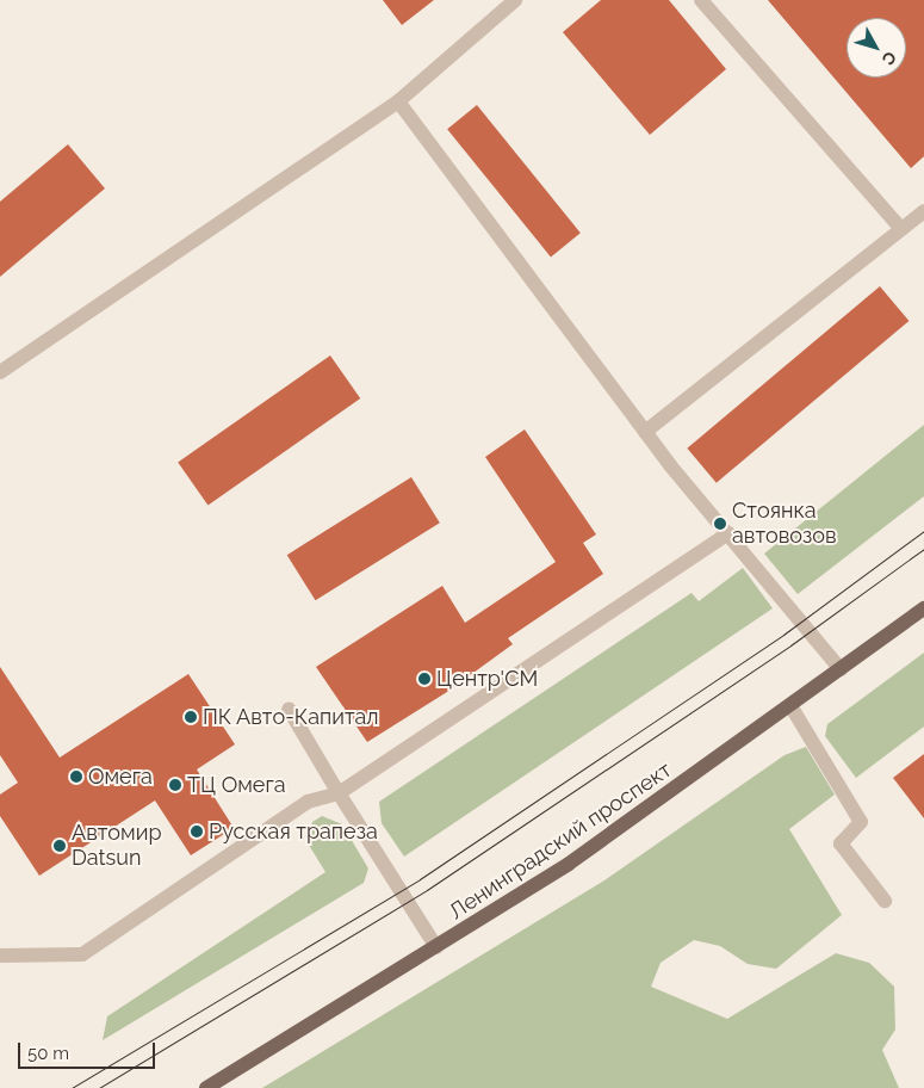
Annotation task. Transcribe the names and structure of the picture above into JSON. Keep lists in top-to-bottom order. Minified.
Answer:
{"streets":{"main road":["Ленинградский проспект"]},"places":["Стоянка автовозов","Центр'СМ","ПК Авто-Капитал","Омега","ТЦ Омега","Русская трапеза","Автомир Datsun"],"scale_bar":"50 m","north":"bottom right"}
